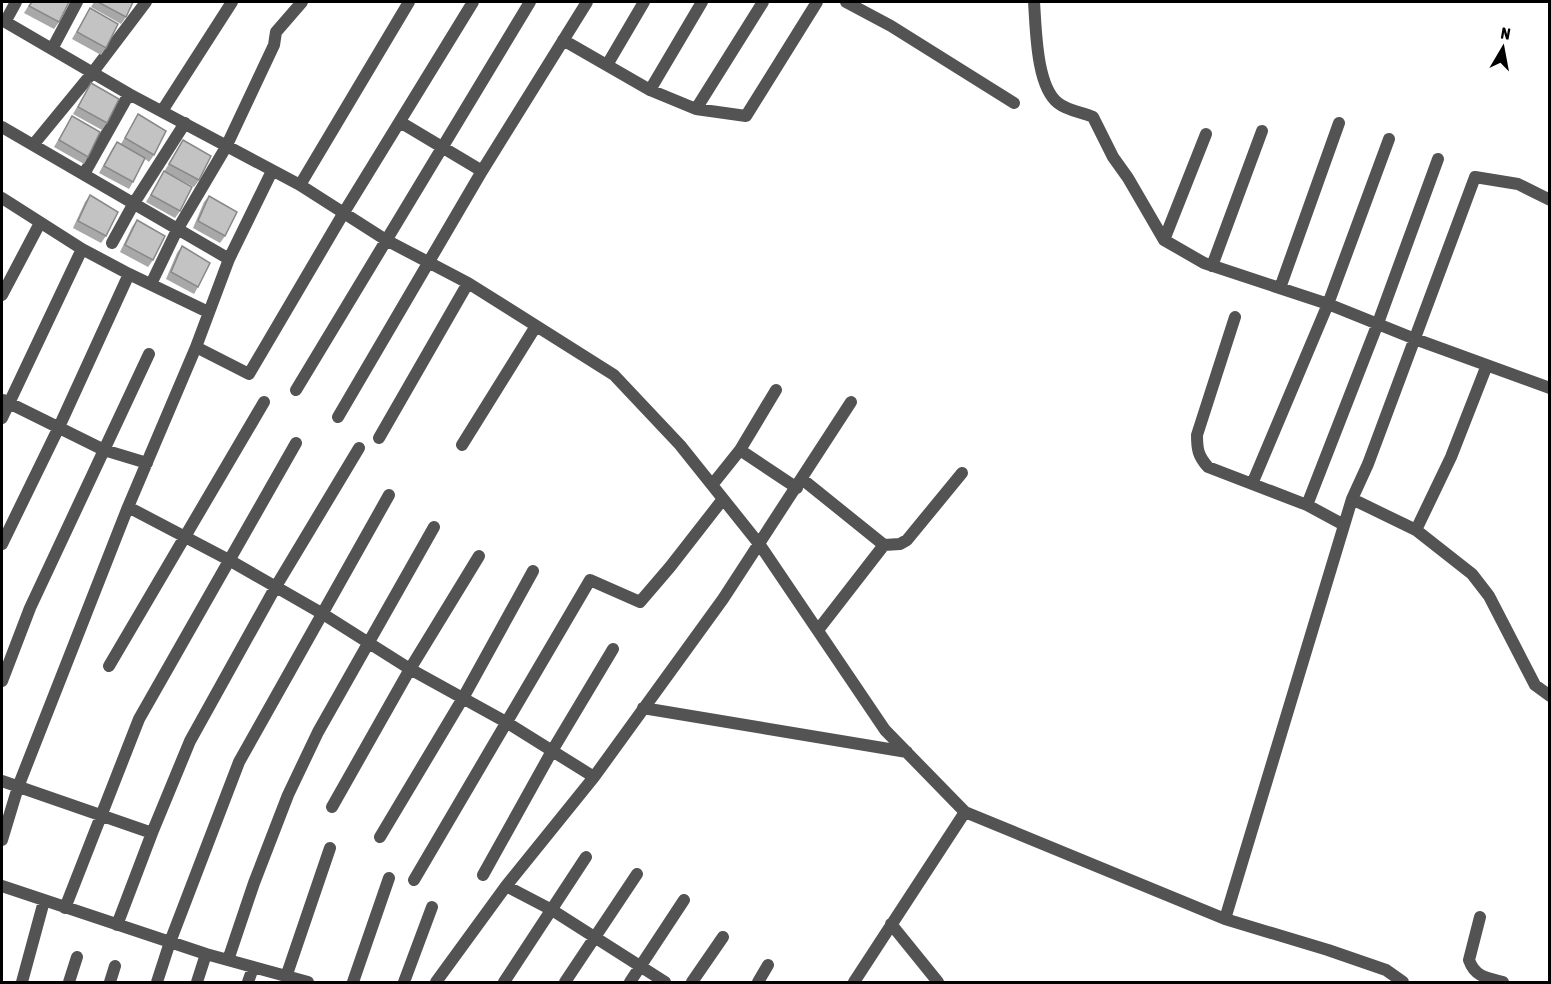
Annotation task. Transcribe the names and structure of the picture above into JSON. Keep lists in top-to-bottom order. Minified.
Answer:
{"north":"top"}
